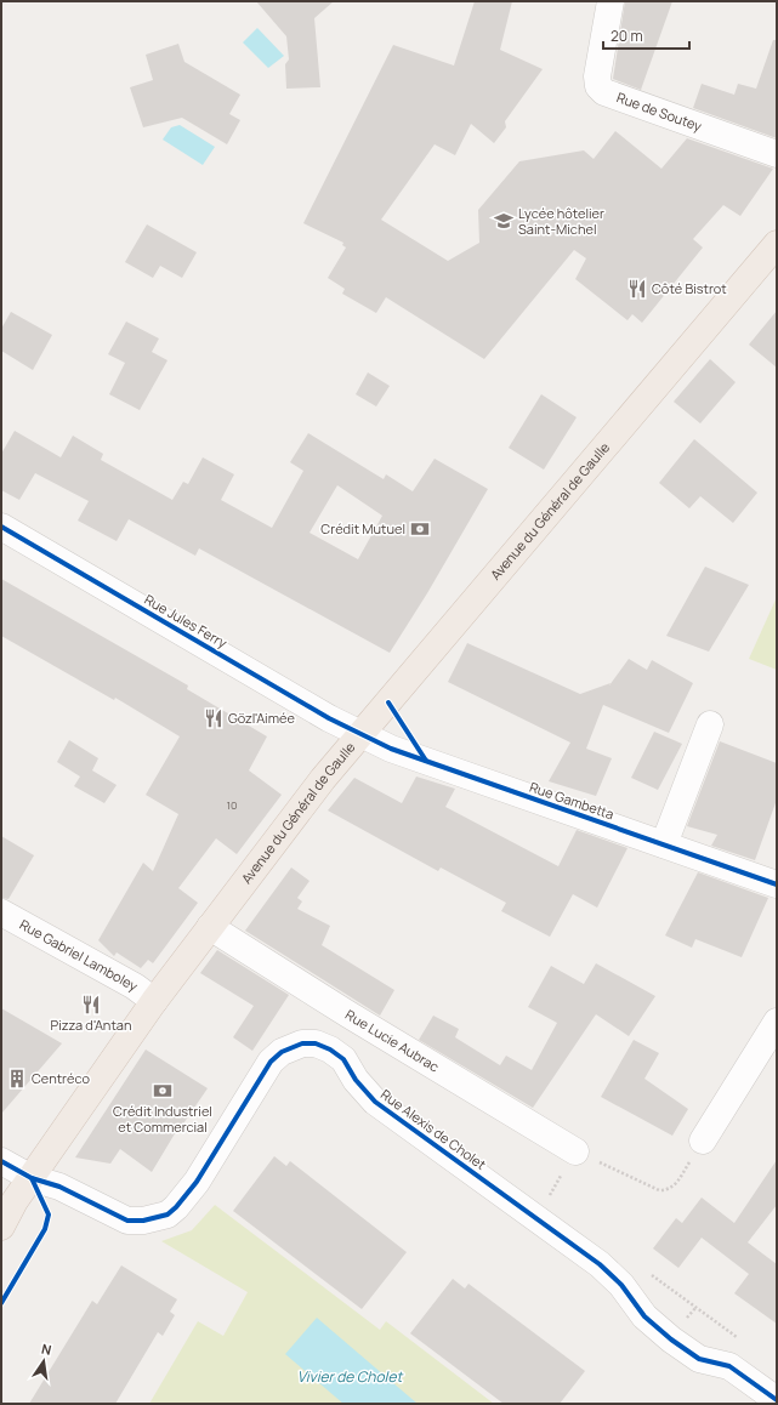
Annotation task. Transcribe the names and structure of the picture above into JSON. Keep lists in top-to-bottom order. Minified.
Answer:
{"streets":{"main road":["Avenue du Général de Gaulle"],"street":["Rue de Soutey","Rue Jules Ferry","Rue Gambetta","Rue Gabriel Lamboley","Rue Lucie Aubrac","Rue Alexis de Cholet"]},"crossings":[["Avenue du Général de Gaulle","Rue Jules Ferry"],["Avenue du Général de Gaulle","Rue Gambetta"],["Avenue du Général de Gaulle","Rue Gabriel Lamboley"],["Avenue du Général de Gaulle","Rue Lucie Aubrac"],["Avenue du Général de Gaulle","Rue Alexis de Cholet"],["Rue Jules Ferry","Rue Gambetta"]],"water":["Vivier de Cholet"],"places":{"school or university":["Lycée hôtelier Saint-Michel"],"restaurant":["Côté Bistrot","Gözl'Aimée","Pizza d'Antan"],"bank":["Crédit Mutuel","Crédit Industriel et Commercial"],"building":["Centréco"]},"house_numbers":["10"],"scale_bar":"20 m","north":"top"}
